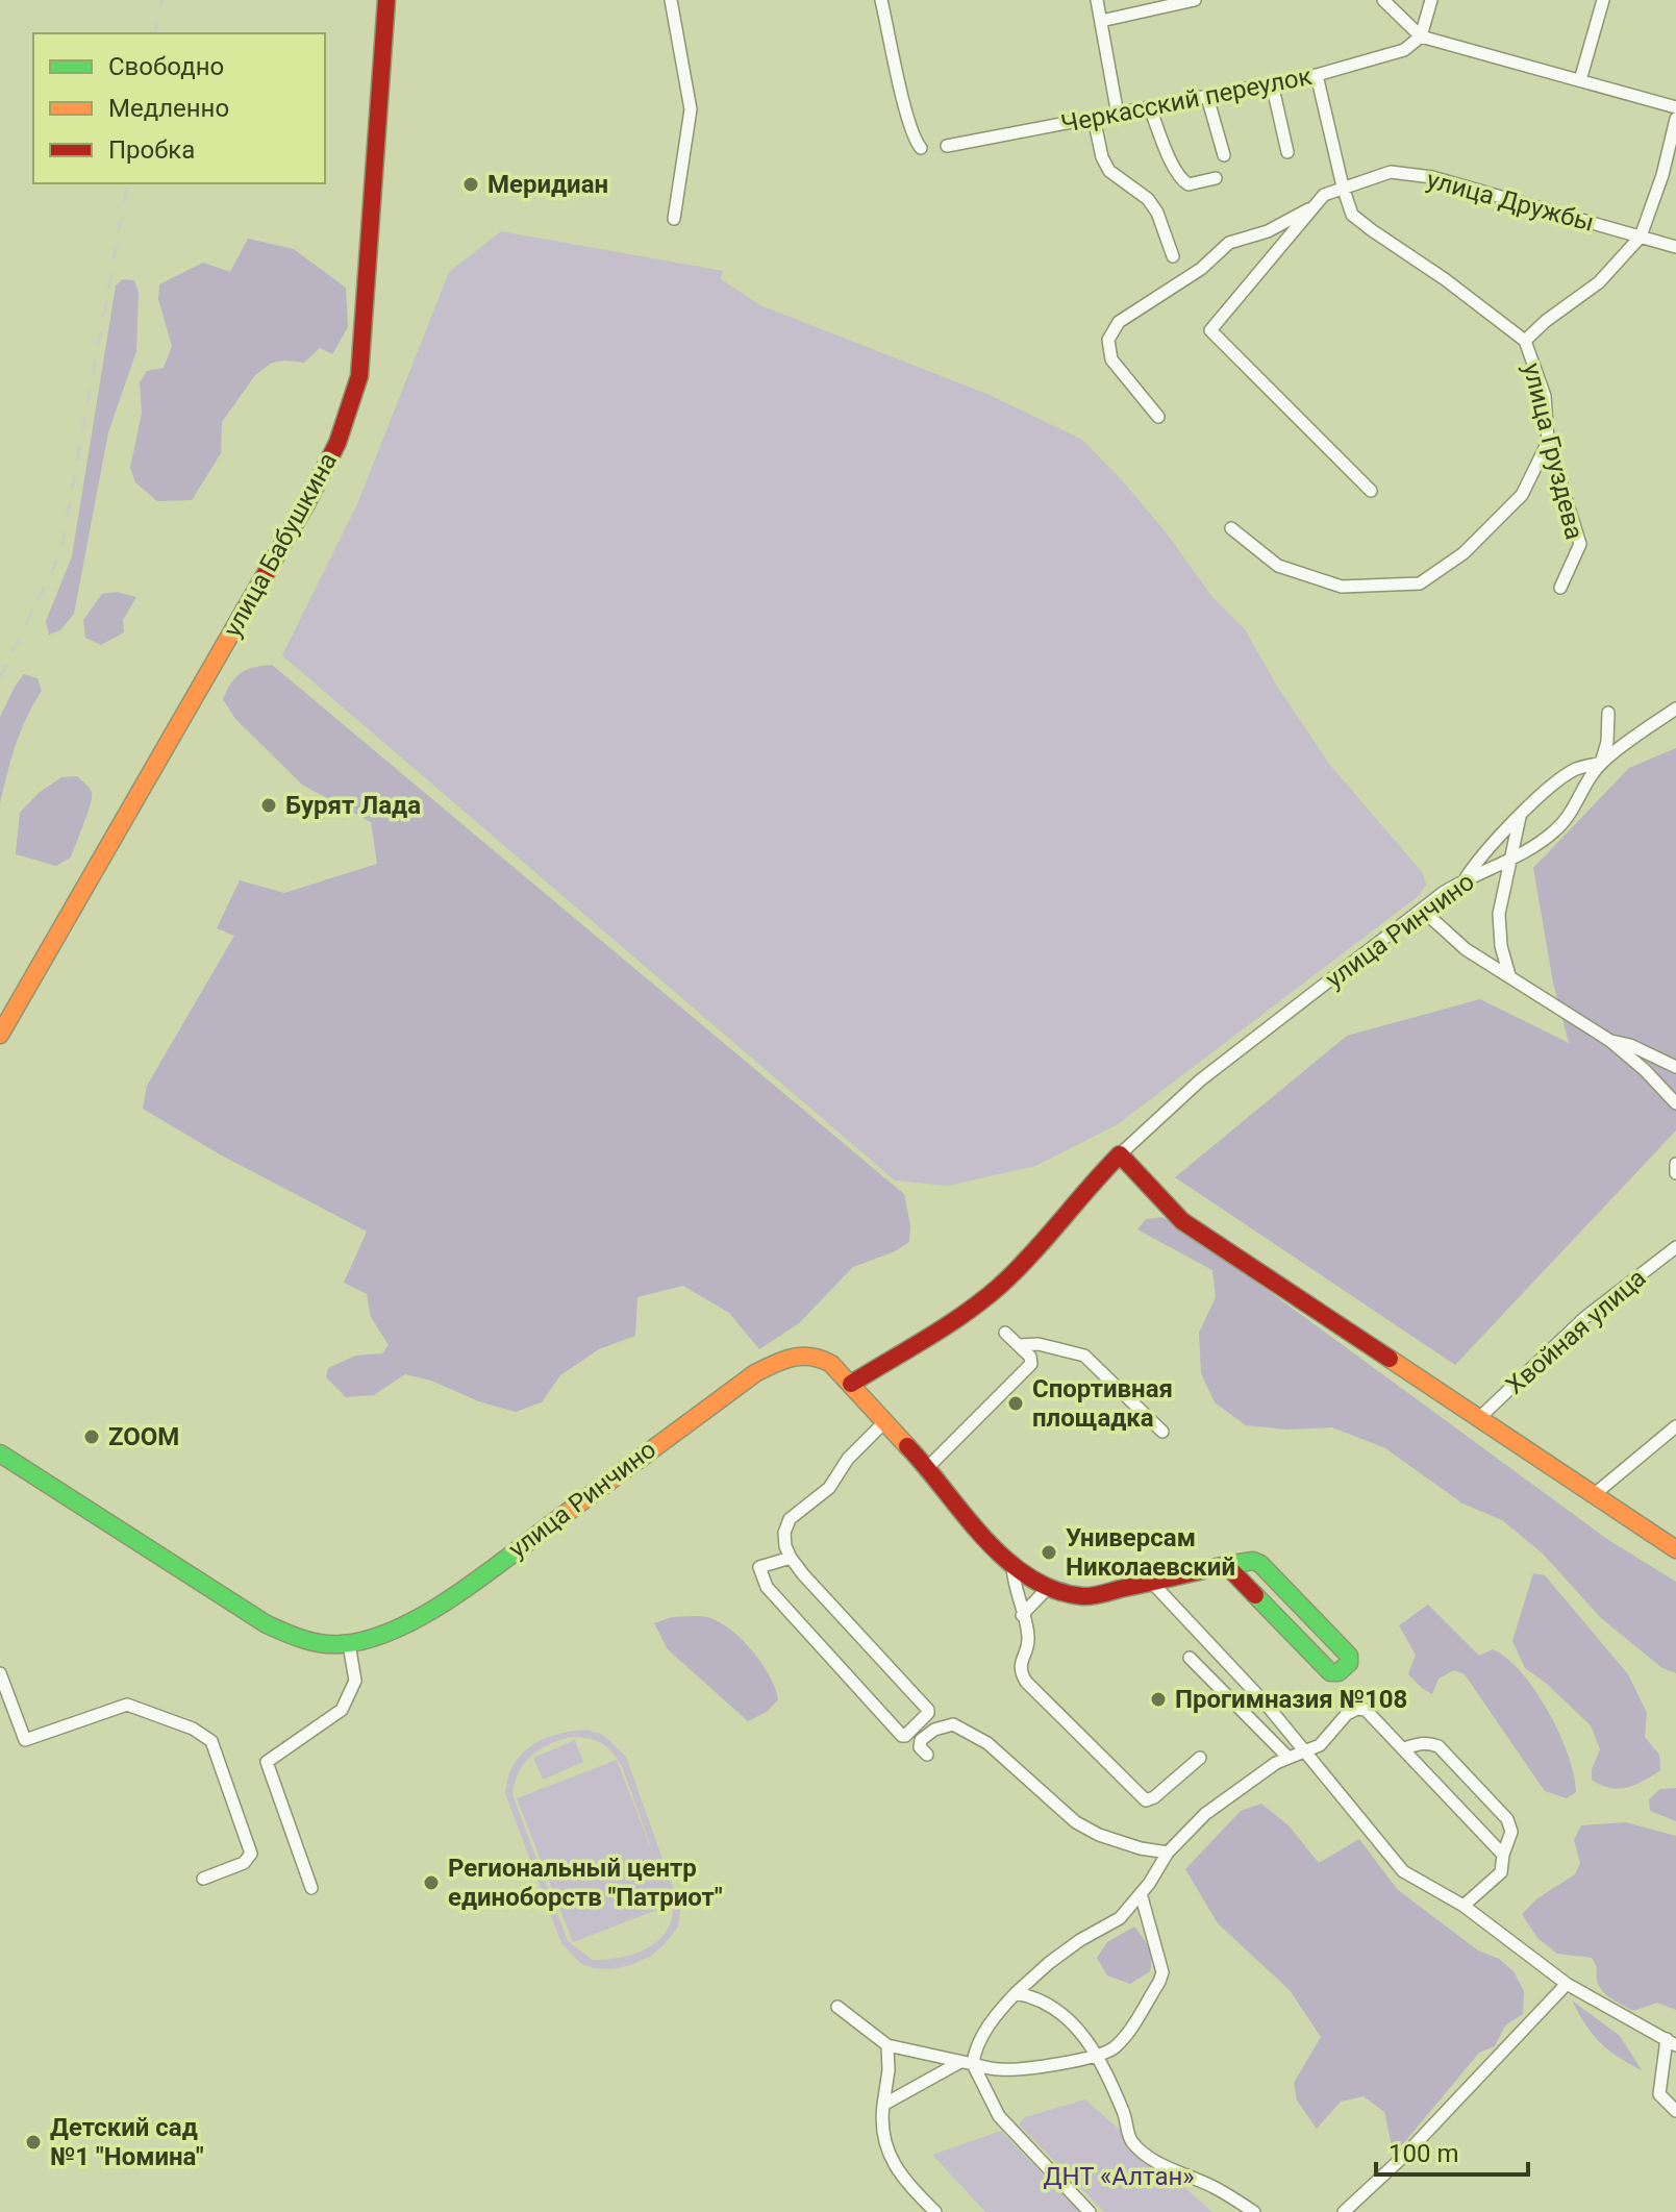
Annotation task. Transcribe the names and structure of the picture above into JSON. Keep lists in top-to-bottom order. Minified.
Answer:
{"streets":{"street":["Черкасский переулок","улица Дружбы","улица Груздева","улица Бабушкина","улица Ринчино","Хвойная улица"]},"crossings":[["улица Дружбы","улица Груздева"]],"parks":["ДНТ «Алтан»"],"places":["Меридиан","Бурят Лада","Спортивная площадка","ZOOM","Универсам Николаевский","Прогимназия №108","Региональный центр единоборств \"Патриот\"","Детский сад №1 \"Номина\""],"legend":["Свободно","Медленно","Пробка"],"scale_bar":"100 m"}
